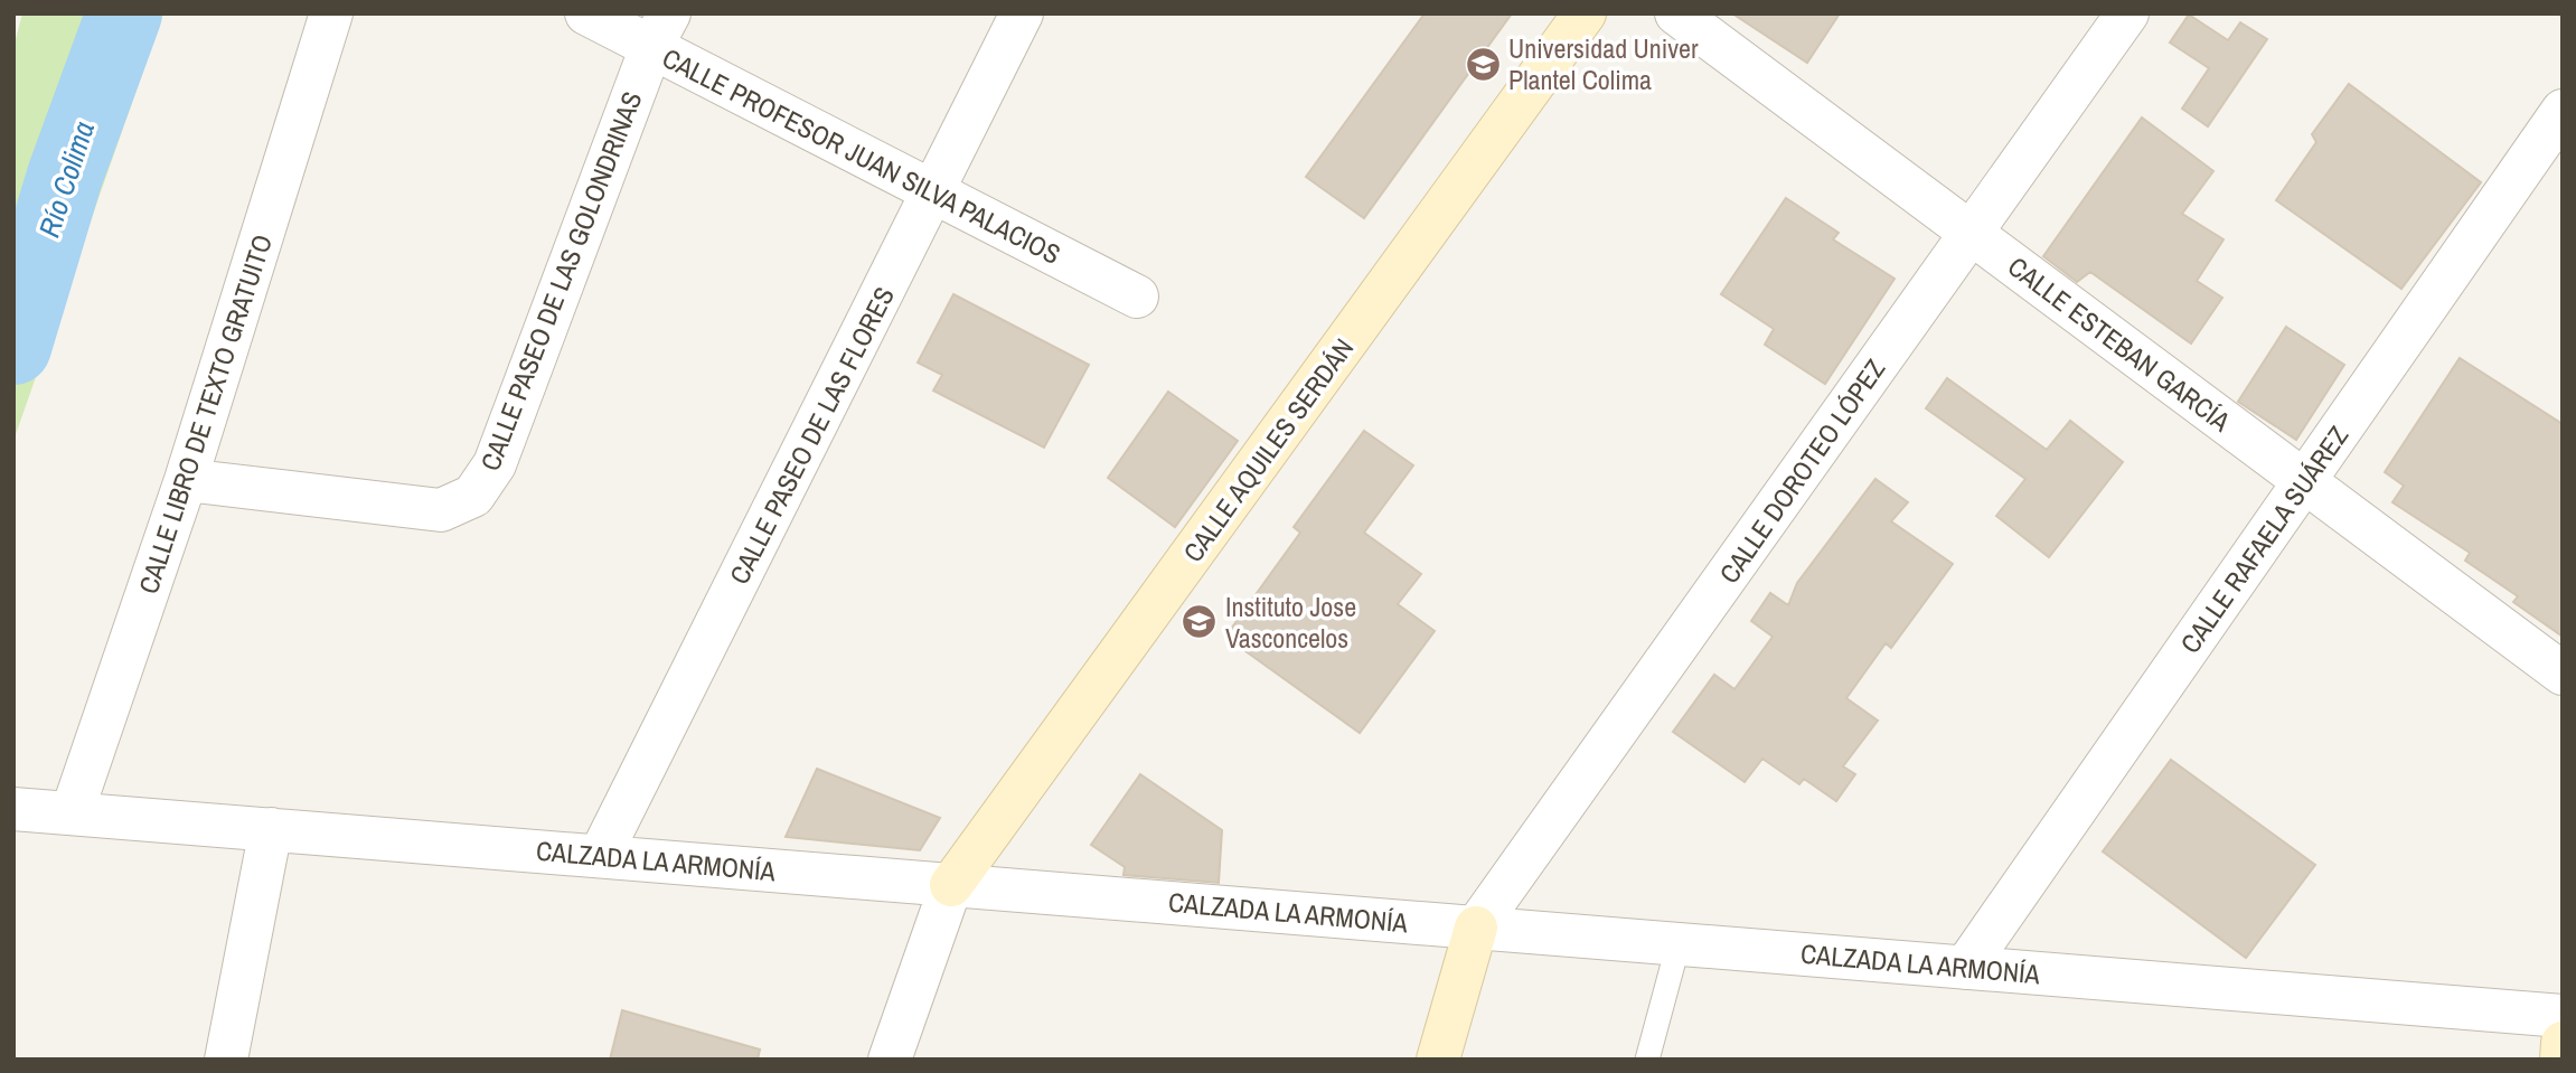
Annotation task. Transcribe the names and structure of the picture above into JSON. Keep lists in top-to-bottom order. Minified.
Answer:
{"streets":{"street":["CALLE PROFESOR JUAN SILVA PALACIOS","CALLE PASEO DE LAS GOLONDRINAS","CALLE ESTEBAN GARCÍA","CALLE LIBRO DE TEXTO GRATUITO","CALLE PASEO DE LAS FLORES","CALLE AQUILES SERDÁN","CALLE DOROTEO LÓPEZ","CALLE RAFAELA SUÁREZ","CALZADA LA ARMONÍA"]},"crossings":[["CALLE PROFESOR JUAN SILVA PALACIOS","CALLE PASEO DE LAS GOLONDRINAS"],["CALLE PROFESOR JUAN SILVA PALACIOS","CALLE PASEO DE LAS FLORES"],["CALLE PASEO DE LAS GOLONDRINAS","CALLE LIBRO DE TEXTO GRATUITO"],["CALLE ESTEBAN GARCÍA","CALLE DOROTEO LÓPEZ"],["CALLE ESTEBAN GARCÍA","CALLE RAFAELA SUÁREZ"],["CALLE LIBRO DE TEXTO GRATUITO","CALZADA LA ARMONÍA"],["CALLE PASEO DE LAS FLORES","CALZADA LA ARMONÍA"],["CALLE AQUILES SERDÁN","CALZADA LA ARMONÍA"],["CALLE DOROTEO LÓPEZ","CALZADA LA ARMONÍA"],["CALLE RAFAELA SUÁREZ","CALZADA LA ARMONÍA"]],"water":["Río Colima"],"places":{"school or university":["Universidad Univer Plantel Colima","Instituto Jose Vasconcelos"]}}
